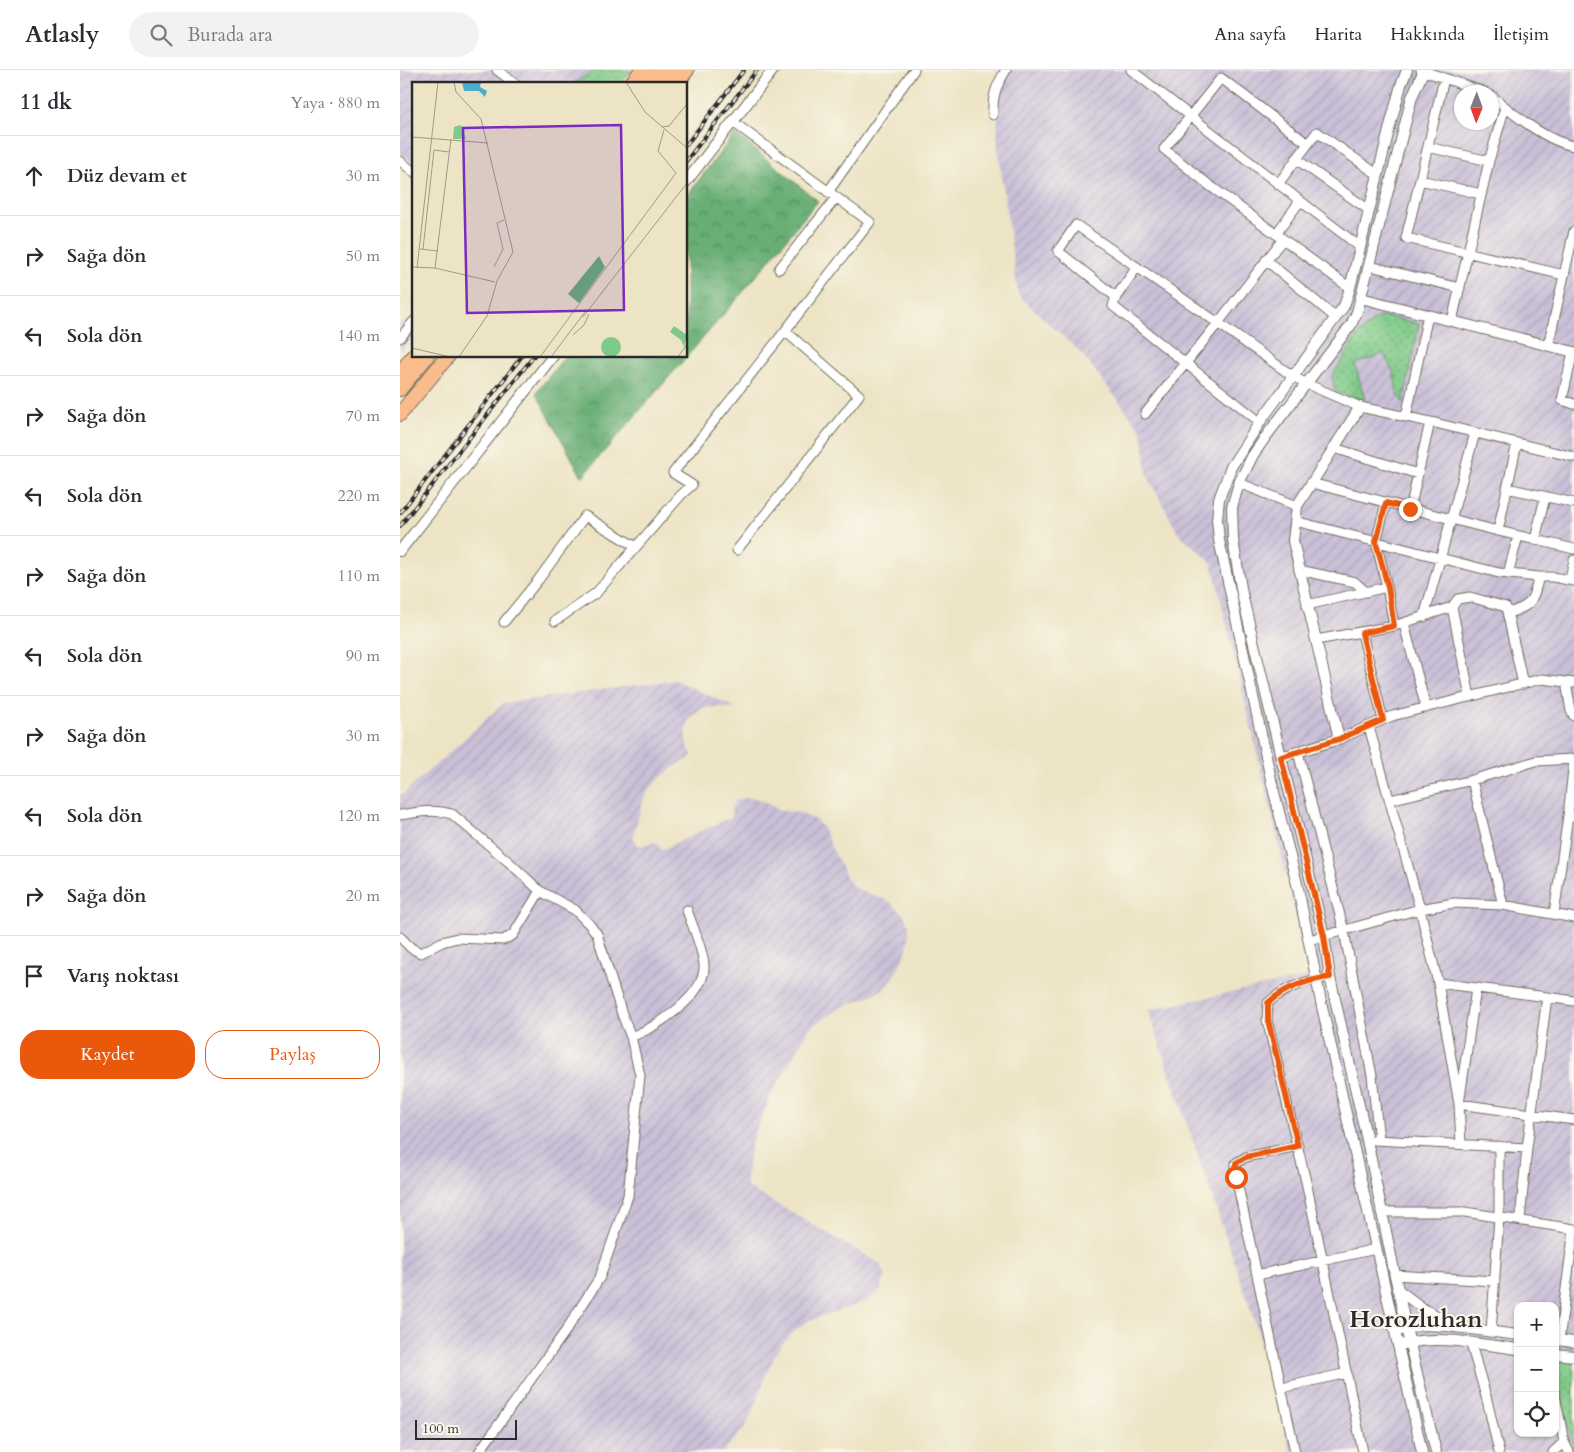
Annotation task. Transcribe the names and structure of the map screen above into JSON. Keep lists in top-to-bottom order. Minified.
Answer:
{"districts":["Horozluhan"],"scale_bar":"100 m","north":"bottom","page":{"header":"Atlasly","search":"Burada ara","nav":["Ana sayfa","Harita","Hakkında","İletişim"],"heading":["11 dk","Yaya · 880 m"],"list":[["Düz devam et","30 m"],["Sağa dön","50 m"],["Sola dön","140 m"],["Sağa dön","70 m"],["Sola dön","220 m"],["Sağa dön","110 m"],["Sola dön","90 m"],["Sağa dön","30 m"],["Sola dön","120 m"],["Sağa dön","20 m"],"Varış noktası"],"buttons":["Kaydet","Paylaş"],"map_buttons":["+","−"],"scale":"100 m"}}
